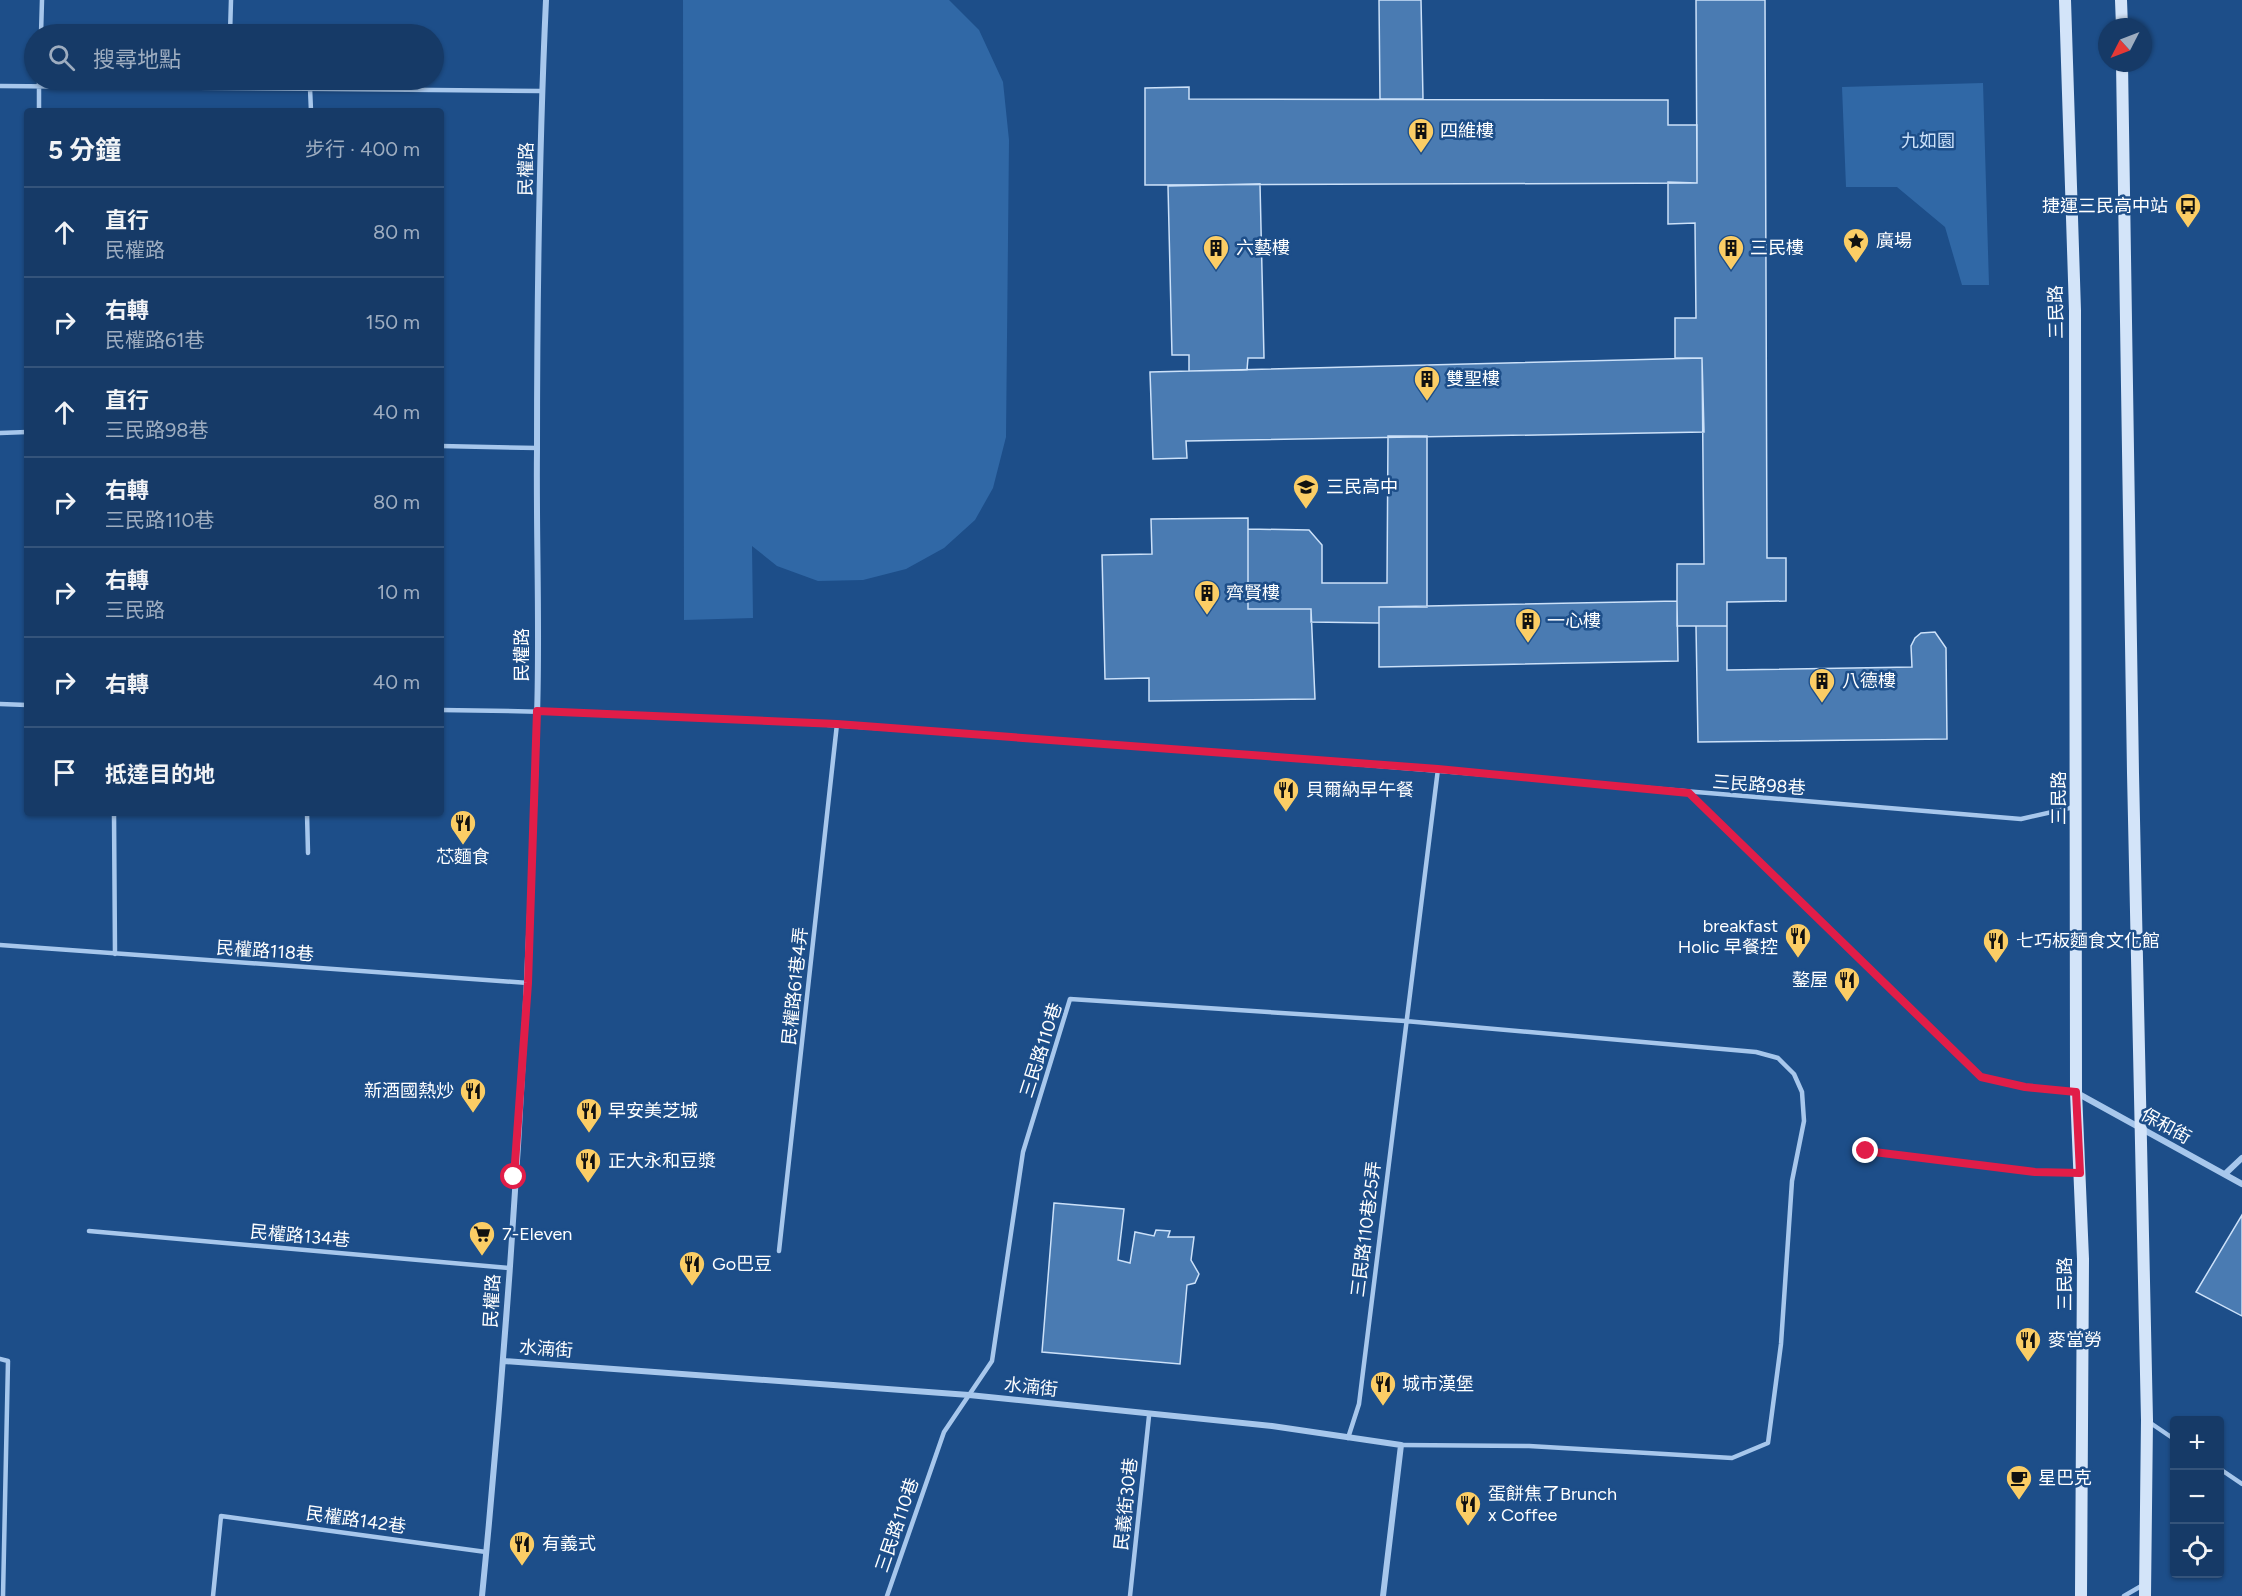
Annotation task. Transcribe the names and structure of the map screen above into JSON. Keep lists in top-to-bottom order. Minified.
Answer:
{"streets":{"main road":["三民路"],"street":["民權路","保和街","水湳街"],"lane":["三民路98巷","民權路118巷","民權路61巷4弄","三民路110巷","三民路110巷25弄","民權路134巷","民義街30巷","民權路142巷"]},"crossings":[["民權路","三民路98巷"],["民權路","民權路118巷"],["民權路","民權路134巷"],["民權路","水湳街"],["民權路","民權路142巷"],["三民路","三民路98巷"],["三民路","保和街"],["三民路98巷","民權路61巷4弄"],["三民路110巷","三民路110巷25弄"],["三民路110巷","水湳街"],["三民路110巷25弄","水湳街"],["水湳街","民義街30巷"]],"parks":["九如園"],"places":{"building":["四維樓","六藝樓","三民樓","雙聖樓","齊賢樓","一心樓","八德樓"],"bus stop":["捷運三民高中站"],"place":["廣場"],"school or university":["三民高中"],"restaurant":["貝爾納早午餐","芯麵食","breakfast Holic 早餐控","七巧板麵食文化館","鏊屋","新酒國熱炒","早安美芝城","正大永和豆漿","Go巴豆","麥當勞","城市漢堡","蛋餅焦了Brunch x Coffee","有義式"],"supermarket":["7-Eleven"],"cafe":["星巴克"]},"north":"bottom left","page":{"search":"搜尋地點","heading":["5 分鐘","步行 · 400 m"],"list":[["直行","民權路","80 m"],["右轉","民權路61巷","150 m"],["直行","三民路98巷","40 m"],["右轉","三民路110巷","80 m"],["右轉","三民路","10 m"],["右轉","40 m"],"抵達目的地"],"map_buttons":["+","−"]}}
